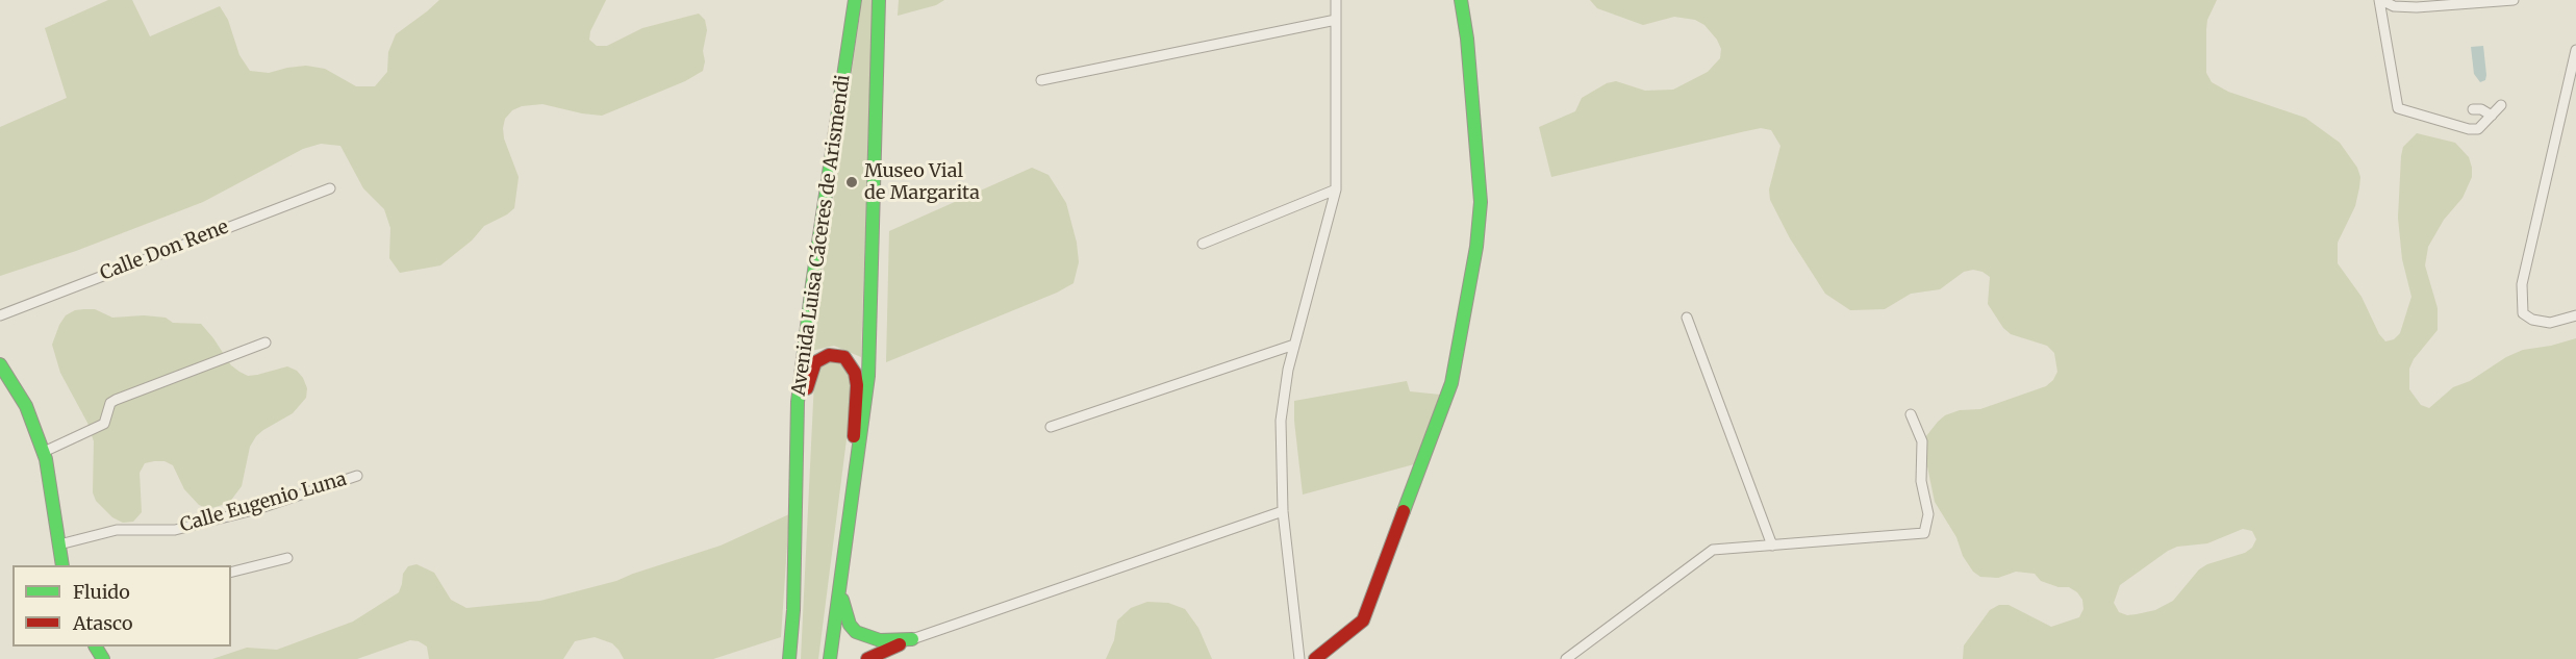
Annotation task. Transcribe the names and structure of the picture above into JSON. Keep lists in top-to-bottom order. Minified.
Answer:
{"streets":{"main road":["Avenida Luisa Cáceres de Arismendi"],"street":["Calle Don Rene","Calle Eugenio Luna"]},"places":["Museo Vial de Margarita"],"legend":["Fluido","Atasco"]}
